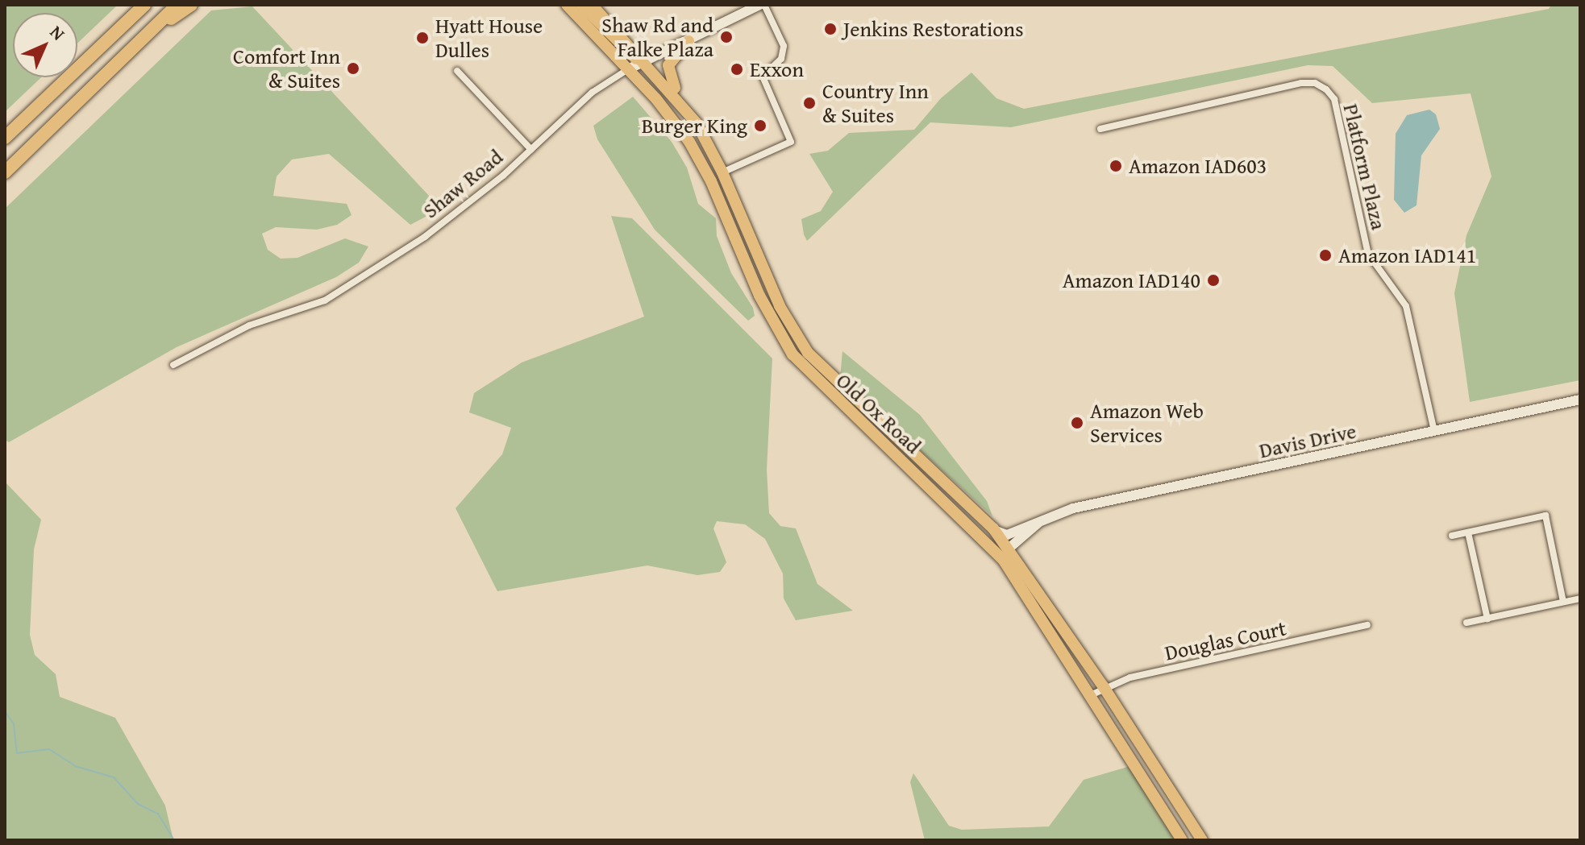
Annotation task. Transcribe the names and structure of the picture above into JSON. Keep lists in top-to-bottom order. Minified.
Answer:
{"streets":{"main road":["Old Ox Road"],"street":["Platform Plaza","Shaw Road","Davis Drive","Douglas Court"]},"crossings":[["Platform Plaza","Davis Drive"],["Shaw Road","Old Ox Road"],["Old Ox Road","Davis Drive"],["Old Ox Road","Douglas Court"]],"places":["Jenkins Restorations","Shaw Rd and Falke Plaza","Hyatt House Dulles","Comfort Inn & Suites","Exxon","Country Inn & Suites","Burger King","Amazon IAD603","Amazon IAD141","Amazon IAD140","Amazon Web Services"],"north":"top right"}
